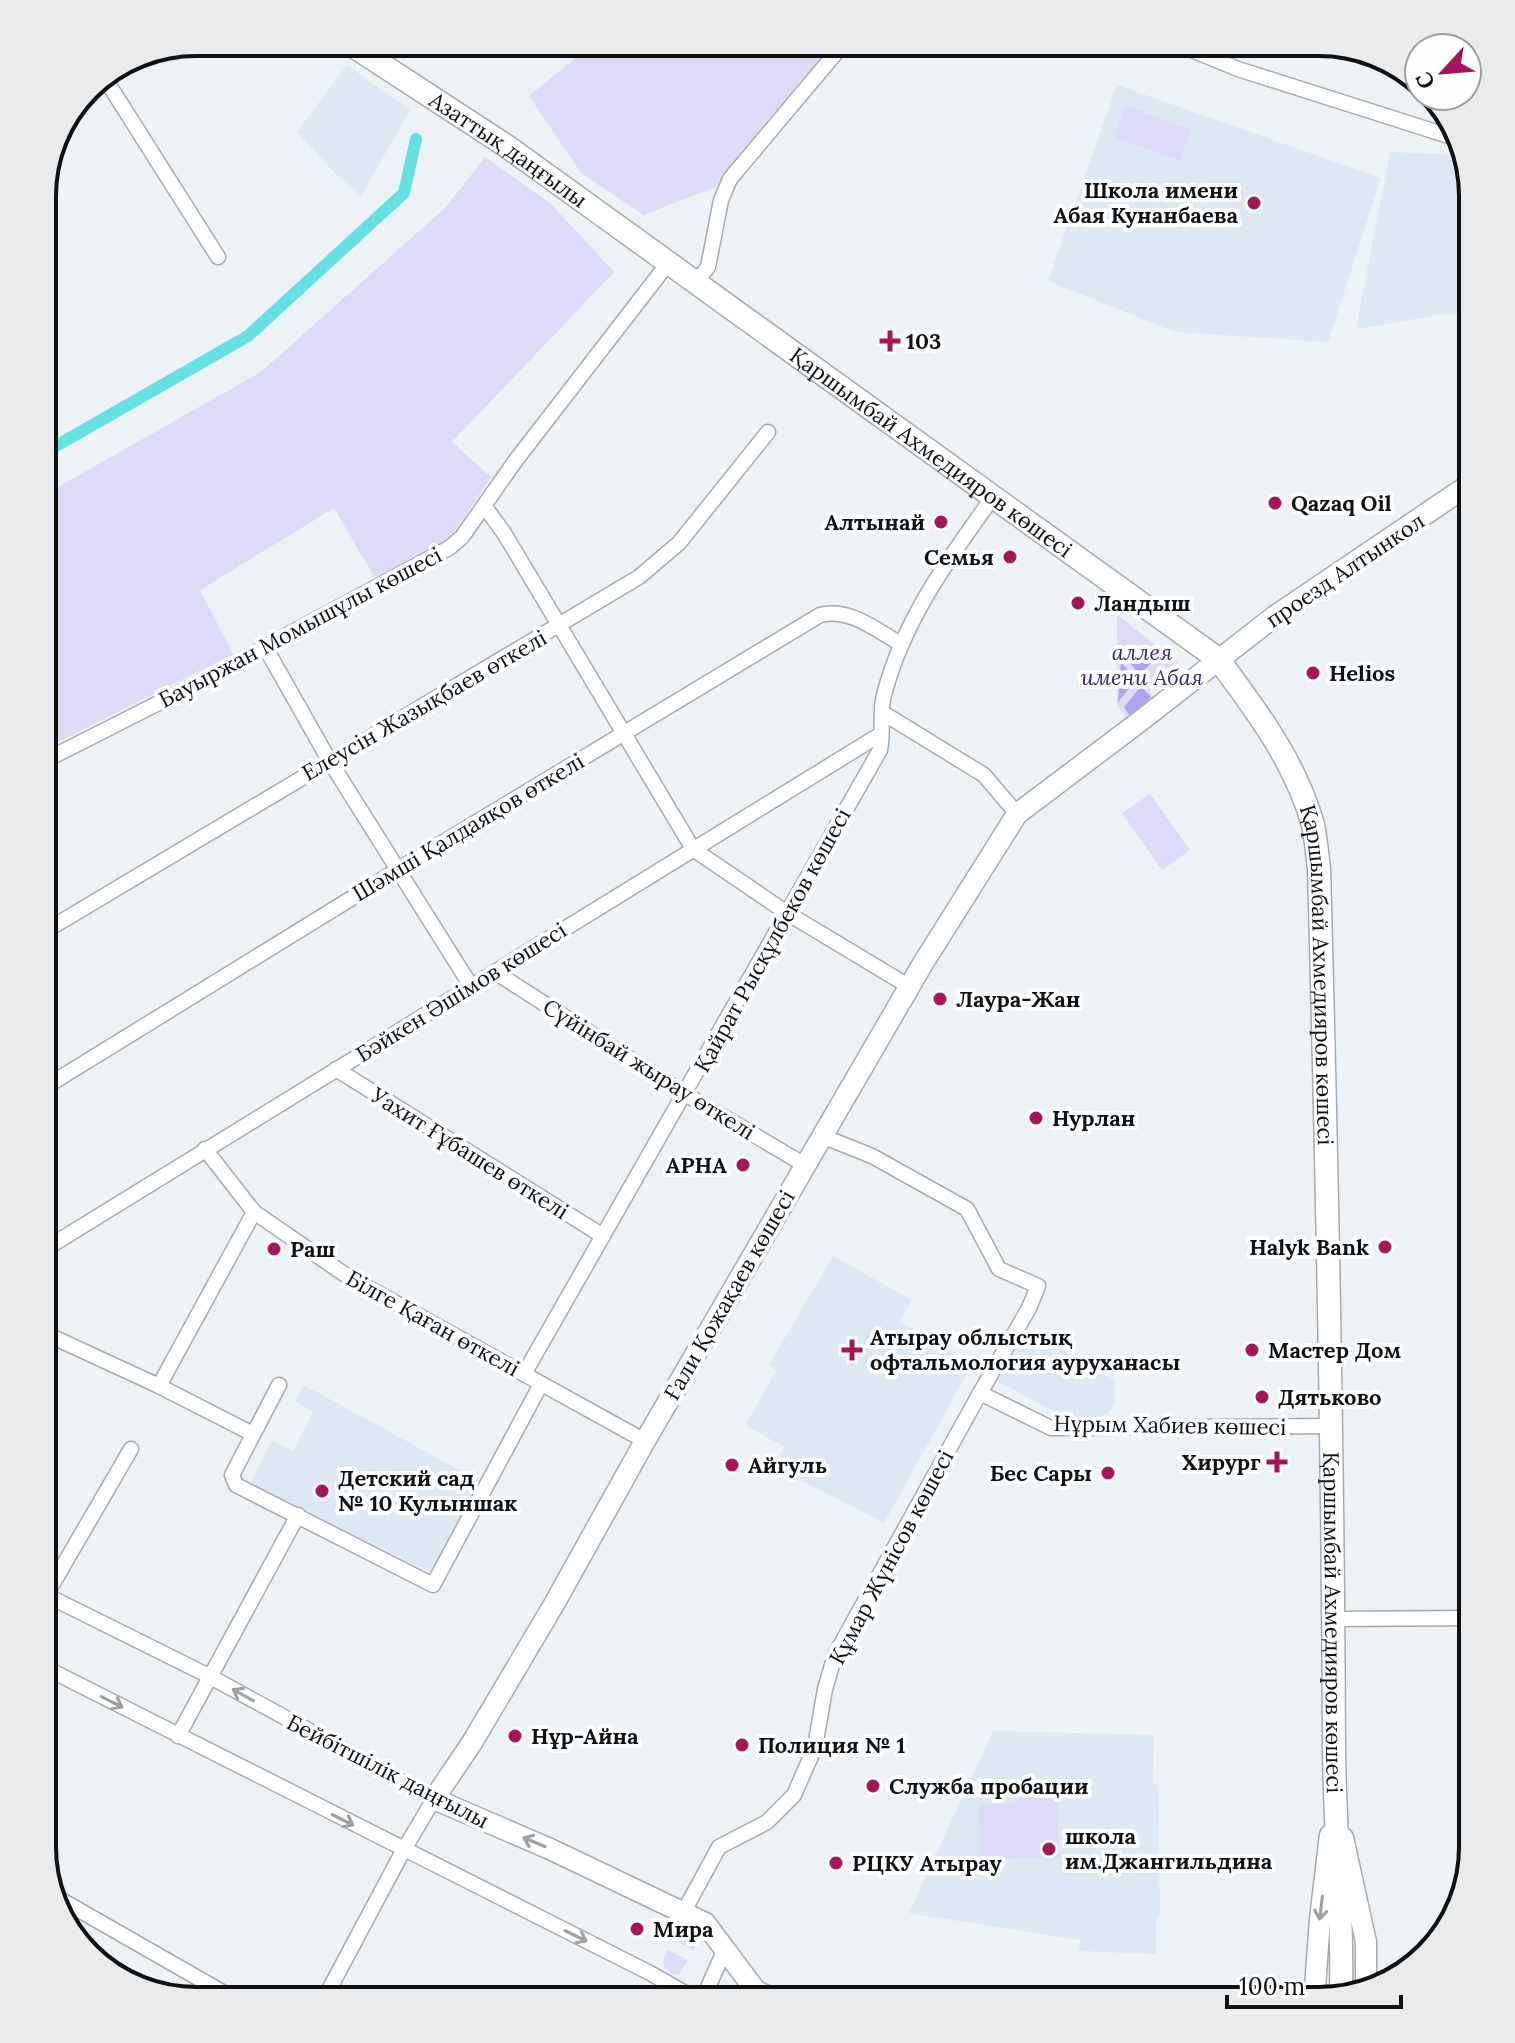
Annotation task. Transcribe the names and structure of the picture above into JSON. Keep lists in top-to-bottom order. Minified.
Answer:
{"streets":{"main road":["Азаттық даңғылы","Қаршымбай Ахмедияров көшесі"],"street":["проезд Алтынкол","Бауыржан Момышұлы көшесі","Елеусін Жазықбаев өткелі","Шәмші Қалдаяқов өткелі","Қайрат Рысқұлбеков көшесі","Бәйкен Әшімов көшесі","Сүйінбай жырау өткелі","Уахит Ғұбашев өткелі","Ғали Қожақаев көшесі","Білге Қаған өткелі","Нұрым Хабиев көшесі","Құмар Жүнісов көшесі","Бейбітшілік даңғылы"]},"crossings":[["Азаттық даңғылы","Қаршымбай Ахмедияров көшесі"],["Азаттық даңғылы","Бауыржан Момышұлы көшесі"],["Қаршымбай Ахмедияров көшесі","проезд Алтынкол"],["Қаршымбай Ахмедияров көшесі","Бауыржан Момышұлы көшесі"],["Қаршымбай Ахмедияров көшесі","Қайрат Рысқұлбеков көшесі"],["Қаршымбай Ахмедияров көшесі","Ғали Қожақаев көшесі"],["Қаршымбай Ахмедияров көшесі","Нұрым Хабиев көшесі"],["проезд Алтынкол","Ғали Қожақаев көшесі"],["Шәмші Қалдаяқов өткелі","Қайрат Рысқұлбеков көшесі"],["Қайрат Рысқұлбеков көшесі","Бәйкен Әшімов көшесі"],["Қайрат Рысқұлбеков көшесі","Сүйінбай жырау өткелі"],["Қайрат Рысқұлбеков көшесі","Уахит Ғұбашев өткелі"],["Қайрат Рысқұлбеков көшесі","Білге Қаған өткелі"],["Бәйкен Әшімов көшесі","Сүйінбай жырау өткелі"],["Бәйкен Әшімов көшесі","Уахит Ғұбашев өткелі"],["Бәйкен Әшімов көшесі","Білге Қаған өткелі"],["Сүйінбай жырау өткелі","Ғали Қожақаев көшесі"],["Ғали Қожақаев көшесі","Білге Қаған өткелі"],["Ғали Қожақаев көшесі","Бейбітшілік даңғылы"],["Нұрым Хабиев көшесі","Құмар Жүнісов көшесі"],["Құмар Жүнісов көшесі","Бейбітшілік даңғылы"]],"parks":["аллея имени Абая"],"places":{"other":["Школа имени Абая Кунанбаева","Qazaq Oil","Алтынай","Семья","Ландыш","Helios","Лаура-Жан","Нурлан","АРНА","Halyk Bank","Раш","Мастер Дом","Дятьково","Айгуль","Бес Сары","Детский сад № 10 Кулыншак","Нұр-Айна","Полиция № 1","Служба пробации","школа им.Джангильдина","РЦКУ Атырау","Мира"],"health":["103","Атырау облыстық офтальмология ауруханасы","Хирург"]},"scale_bar":"100 m","north":"bottom left"}
